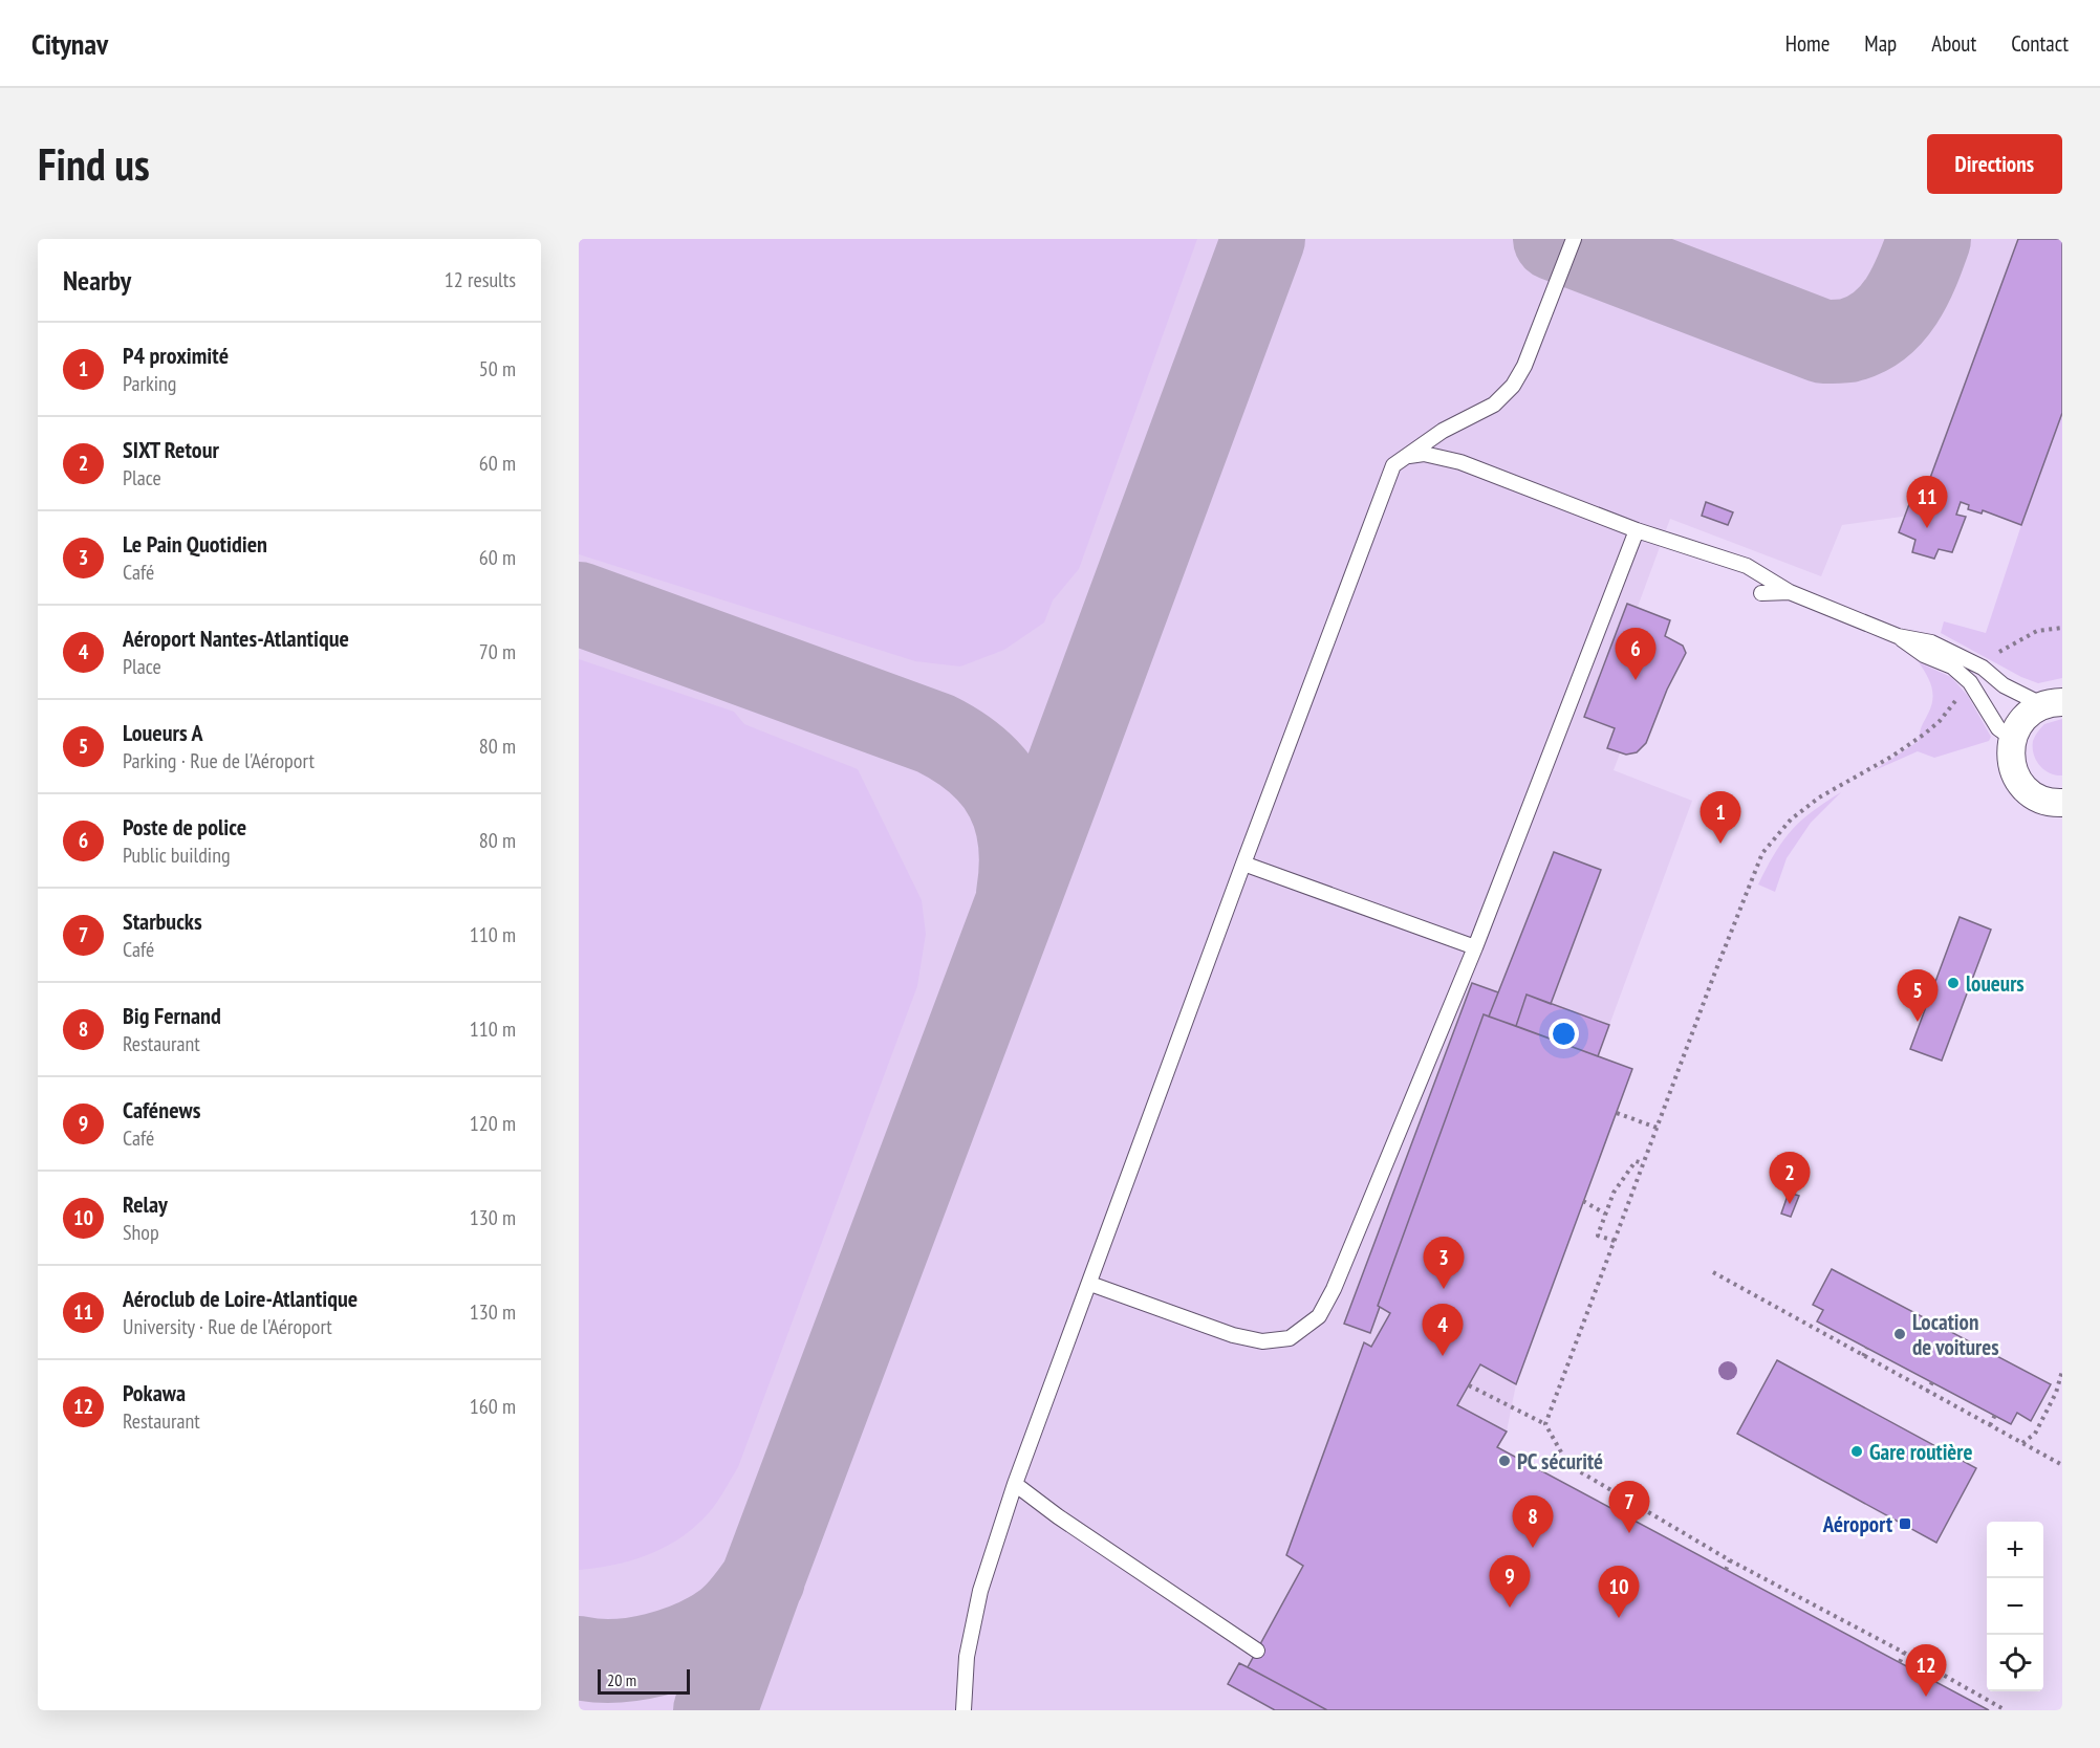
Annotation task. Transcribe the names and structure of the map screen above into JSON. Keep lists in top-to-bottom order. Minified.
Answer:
{"places":{"other":["loueurs","Location de voitures","Gare routière","PC sécurité"],"transit":["Aéroport"]},"scale_bar":"20 m","page":{"header":"Citynav","nav":["Home","Map","About","Contact"],"buttons":"Directions","title":"Find us","heading":["Nearby","12 results"],"list":[{"mark":"1","name":"P4 proximité","note":"Parking","value":"50 m"},{"mark":"2","name":"SIXT Retour","note":"Place","value":"60 m"},{"mark":"3","name":"Le Pain Quotidien","note":"Café","value":"60 m"},{"mark":"4","name":"Aéroport Nantes-Atlantique","note":"Place","value":"70 m"},{"mark":"5","name":"Loueurs A","note":"Parking · Rue de l'Aéroport","value":"80 m"},{"mark":"6","name":"Poste de police","note":"Public building","value":"80 m"},{"mark":"7","name":"Starbucks","note":"Café","value":"110 m"},{"mark":"8","name":"Big Fernand","note":"Restaurant","value":"110 m"},{"mark":"9","name":"Cafénews","note":"Café","value":"120 m"},{"mark":"10","name":"Relay","note":"Shop","value":"130 m"},{"mark":"11","name":"Aéroclub de Loire-Atlantique","note":"University · Rue de l'Aéroport","value":"130 m"},{"mark":"12","name":"Pokawa","note":"Restaurant","value":"160 m"}],"pins":["11","6","1","5","2","3","4","7","8","9","10","12"],"map_buttons":["+","−"],"scale":"20 m"}}
